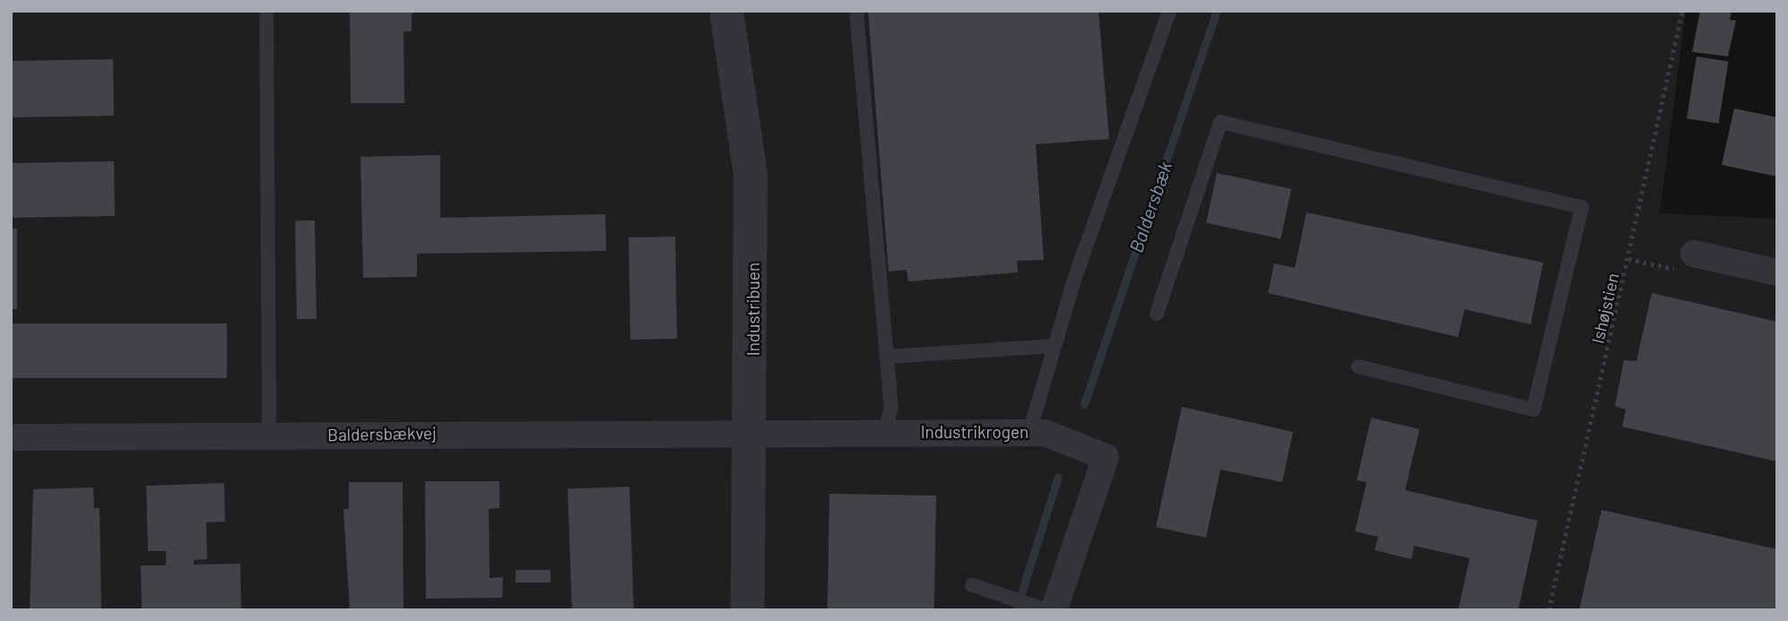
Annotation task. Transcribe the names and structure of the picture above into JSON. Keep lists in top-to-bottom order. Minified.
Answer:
{"streets":{"street":["Industribuen","Industrikrogen","Baldersbækvej"],"path":["Ishøjstien"]},"crossings":[["Industribuen","Industrikrogen"],["Industribuen","Baldersbækvej"],["Industrikrogen","Baldersbækvej"]],"water":["Baldersbæk"]}
